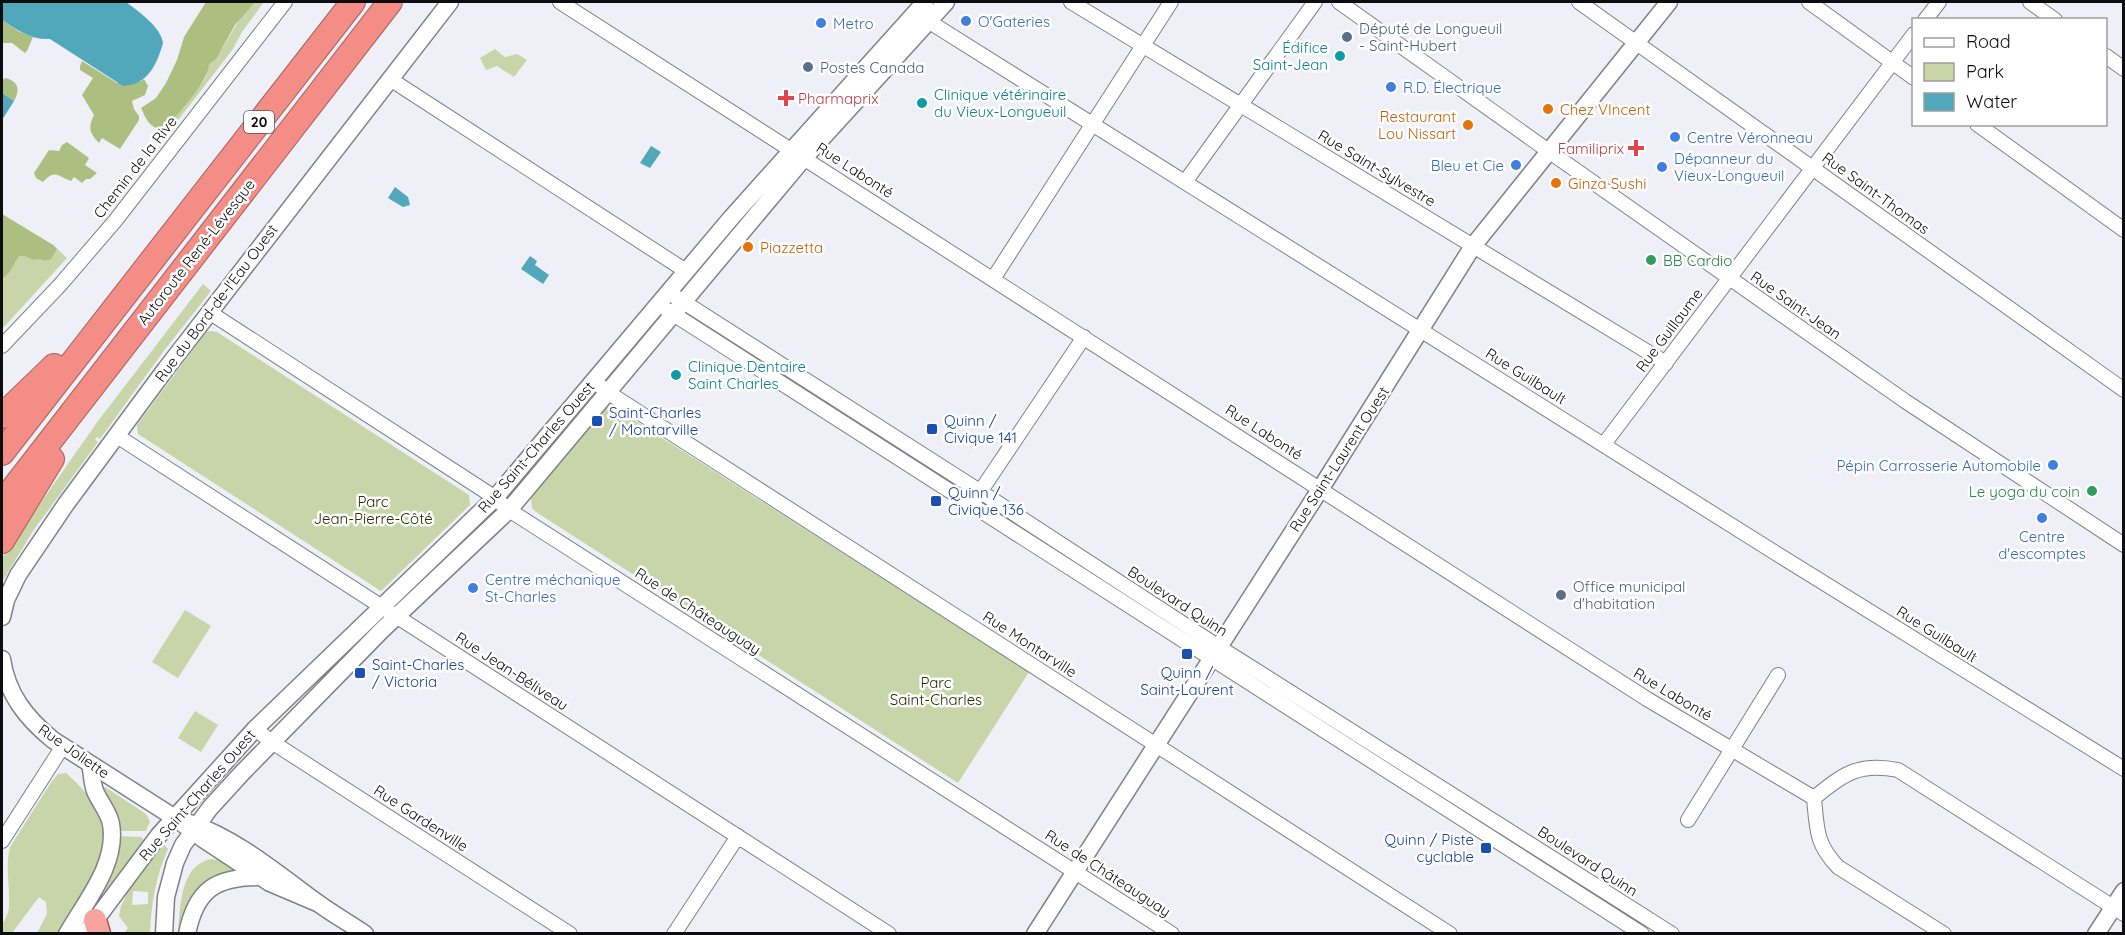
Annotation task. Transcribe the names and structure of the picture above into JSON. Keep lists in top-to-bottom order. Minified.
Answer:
{"streets":{"highway":["20","Autoroute René-Lévesque"],"street":["Chemin de la Rive","Rue Saint-Sylvestre","Rue Labonté","Rue Saint-Thomas","Rue du Bord-de-l'Eau Ouest","Rue Saint-Jean","Rue Guillaume","Rue Guilbault","Rue Saint-Charles Ouest","Rue Saint-Laurent Ouest","Boulevard Quinn","Rue de Châteauguay","Rue Montarville","Rue Jean-Béliveau","Rue Joliette","Rue Gardenville"]},"crossings":[["Rue Saint-Sylvestre","Rue Guillaume"],["Rue Saint-Sylvestre","Rue Saint-Laurent Ouest"],["Rue Labonté","Rue Saint-Charles Ouest"],["Rue Labonté","Rue Saint-Laurent Ouest"],["Rue Saint-Thomas","Rue Guillaume"],["Rue Saint-Thomas","Rue Saint-Laurent Ouest"],["Rue du Bord-de-l'Eau Ouest","Rue de Châteauguay"],["Rue du Bord-de-l'Eau Ouest","Rue Jean-Béliveau"],["Rue Saint-Jean","Rue Guillaume"],["Rue Saint-Jean","Rue Saint-Laurent Ouest"],["Rue Guillaume","Rue Guilbault"],["Rue Guilbault","Rue Saint-Charles Ouest"],["Rue Guilbault","Rue Saint-Laurent Ouest"],["Rue Saint-Charles Ouest","Boulevard Quinn"],["Rue Saint-Charles Ouest","Rue de Châteauguay"],["Rue Saint-Charles Ouest","Rue Montarville"],["Rue Saint-Charles Ouest","Rue Jean-Béliveau"],["Rue Saint-Charles Ouest","Rue Joliette"],["Rue Saint-Charles Ouest","Rue Gardenville"],["Rue Saint-Laurent Ouest","Boulevard Quinn"],["Rue Saint-Laurent Ouest","Rue de Châteauguay"],["Rue Saint-Laurent Ouest","Rue Montarville"]],"parks":["Parc Jean-Pierre-Côté","Parc Saint-Charles"],"places":{"other":["O'Gateries","Metro","Député de Longueuil - Saint-Hubert","Édifice Saint-Jean","Postes Canada","R.D. Électrique","Clinique vétérinaire du Vieux-Longueuil","Chez VIncent","Restaurant Lou Nissart","Centre Véronneau","Bleu et Cie","Dépanneur du Vieux-Longueuil","Ginza Sushi","Piazzetta","BB Cardio","Clinique Dentaire Saint Charles","Pépin Carrosserie Automobile","Le yoga du coin","Centre d'escomptes","Centre méchanique St-Charles","Office municipal d'habitation"],"health":["Pharmaprix","Familiprix"],"transit":["Saint-Charles / Montarville","Quinn / Civique 141","Quinn / Civique 136","Quinn / Saint-Laurent","Saint-Charles / Victoria","Quinn / Piste cyclable"]},"legend":["Road","Park","Water"]}
